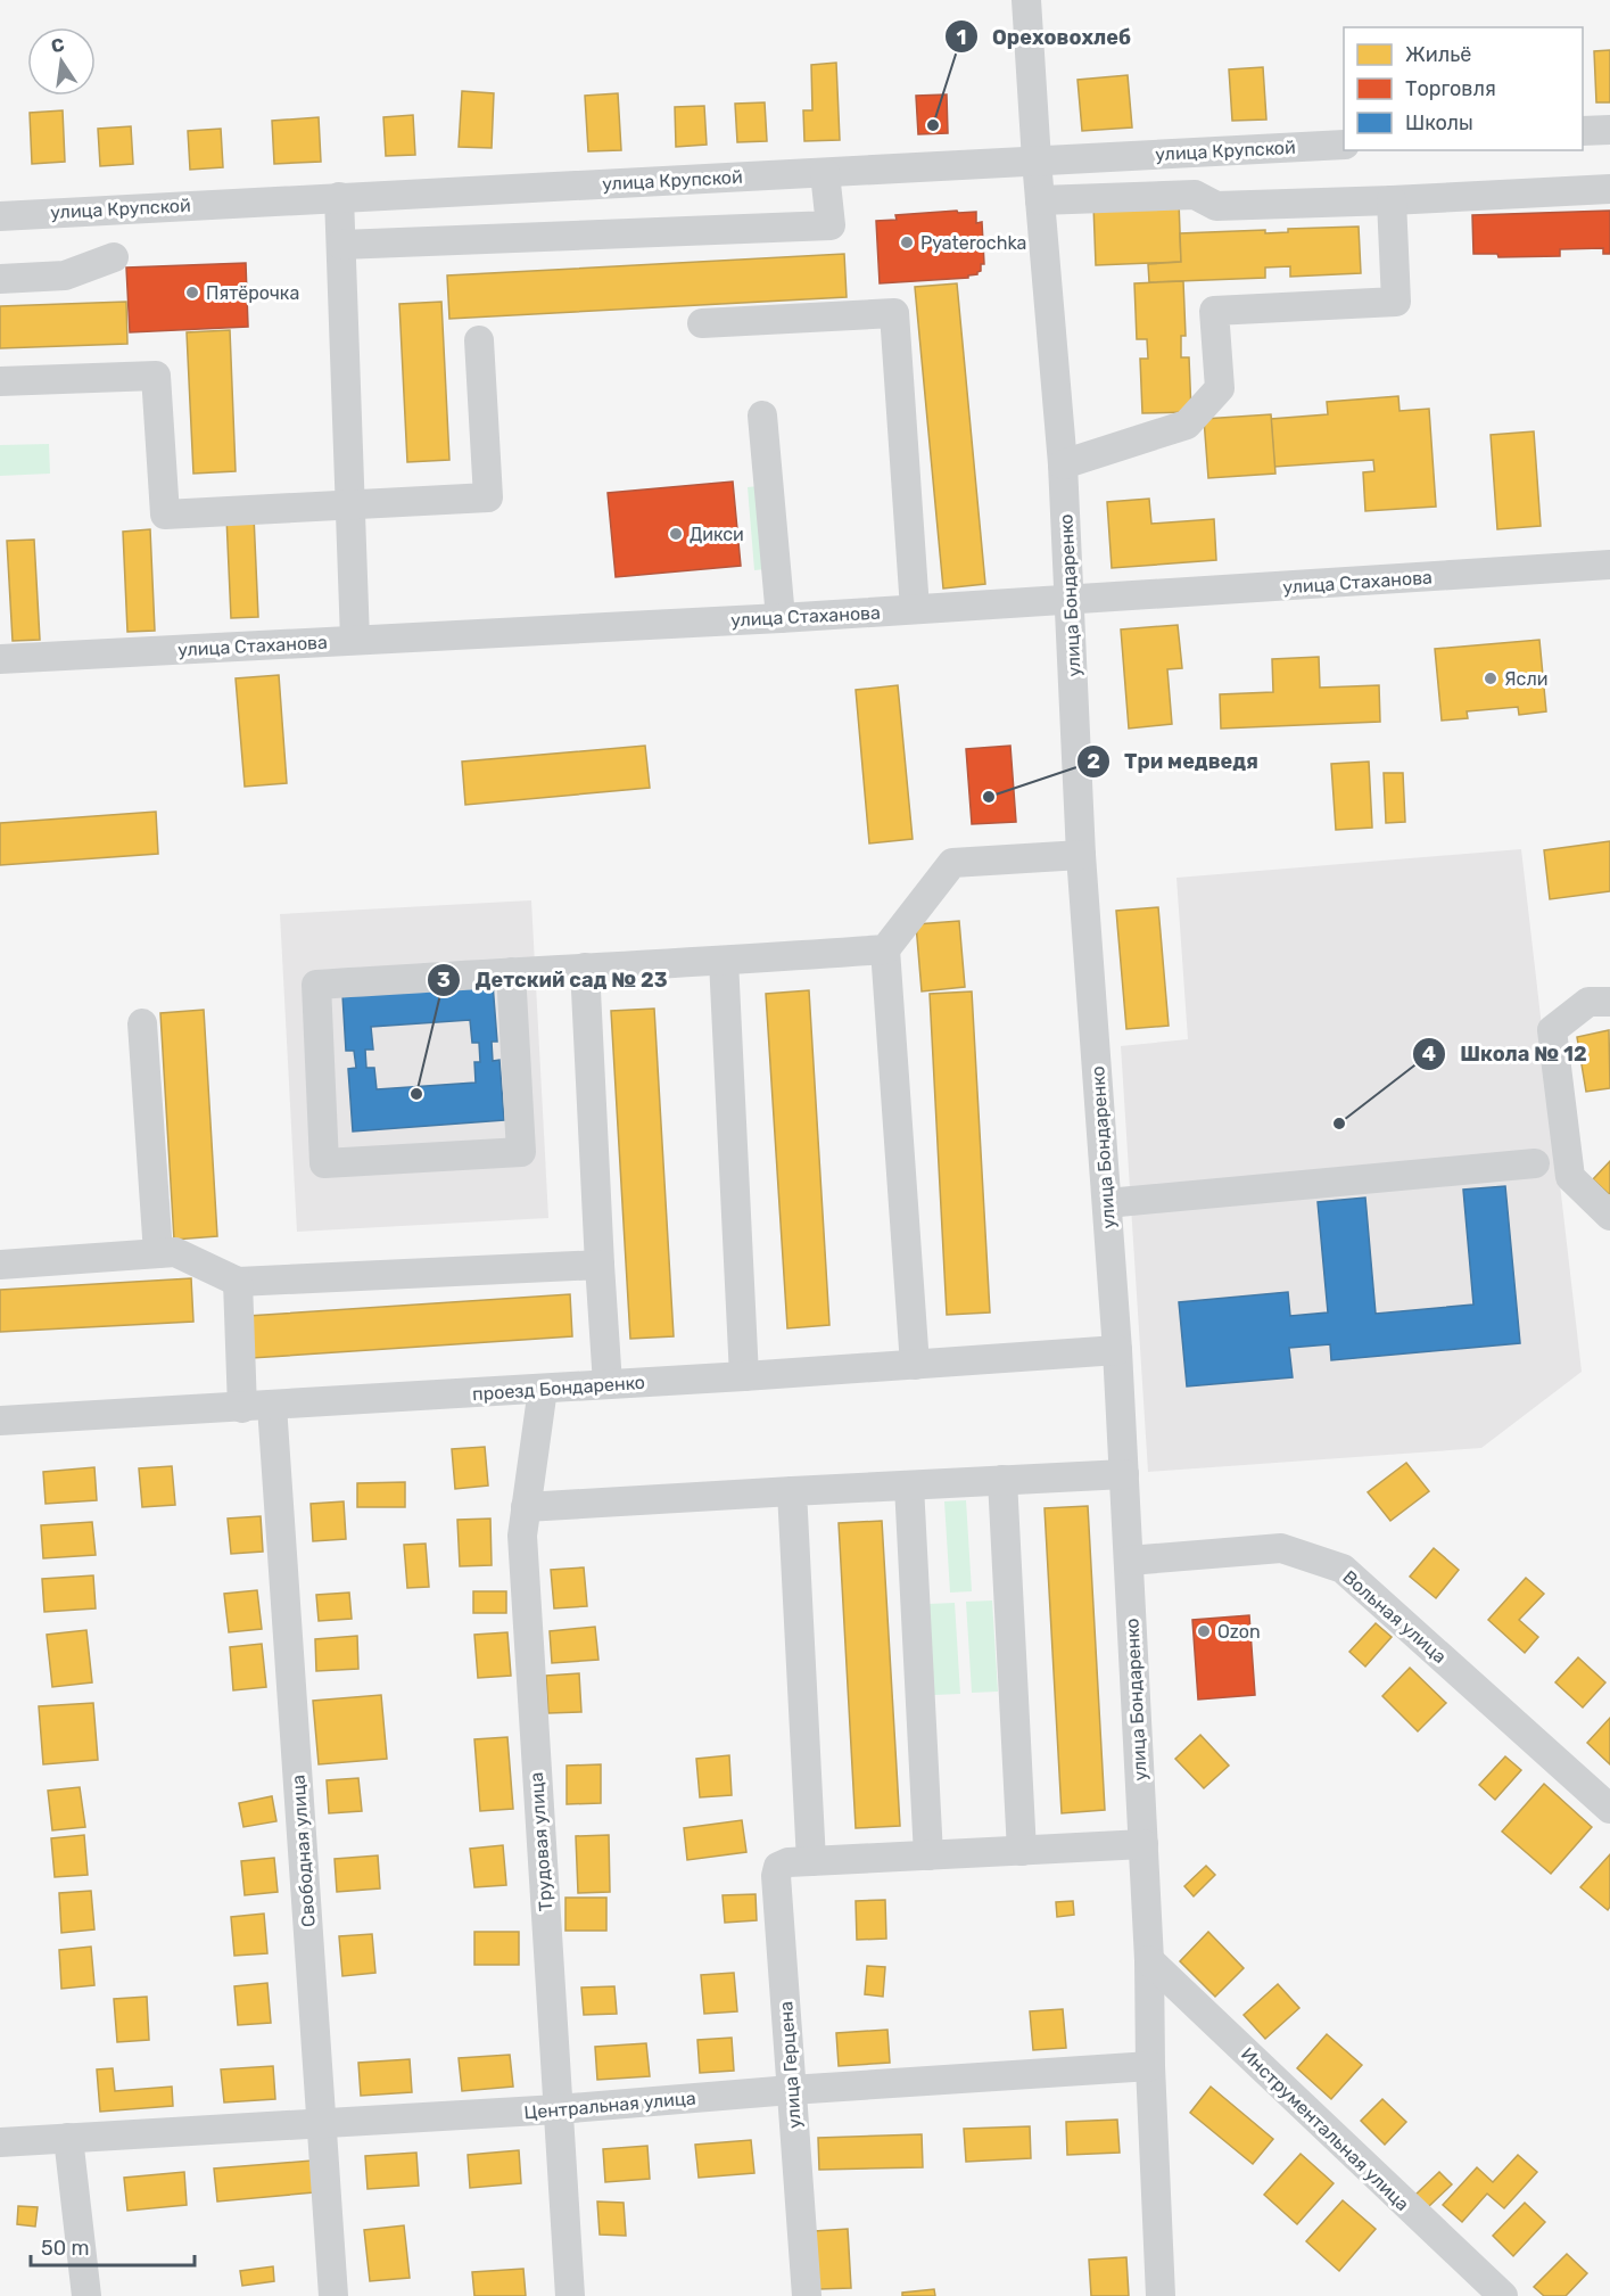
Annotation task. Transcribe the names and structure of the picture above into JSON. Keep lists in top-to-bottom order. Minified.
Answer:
{"streets":{"street":["улица Крупской","улица Стаханова","улица Бондаренко","проезд Бондаренко","Вольная улица","Трудовая улица","Свободная улица","улица Герцена","Центральная улица","Инструментальная улица"]},"crossings":[["улица Крупской","улица Бондаренко"],["улица Стаханова","улица Бондаренко"],["улица Бондаренко","проезд Бондаренко"],["улица Бондаренко","Вольная улица"],["улица Бондаренко","улица Герцена"],["улица Бондаренко","Центральная улица"],["улица Бондаренко","Инструментальная улица"],["проезд Бондаренко","Трудовая улица"],["проезд Бондаренко","Свободная улица"],["Трудовая улица","Центральная улица"],["Свободная улица","Центральная улица"],["улица Герцена","Центральная улица"]],"places":["Ореховохлеб","Pyaterochka","Пятёрочка","Дикси","Ясли","Три медведя","Детский сад № 23","Школа № 12","Ozon"],"legend":["Жильё","Торговля","Школы"],"scale_bar":"50 m","north":"top"}
